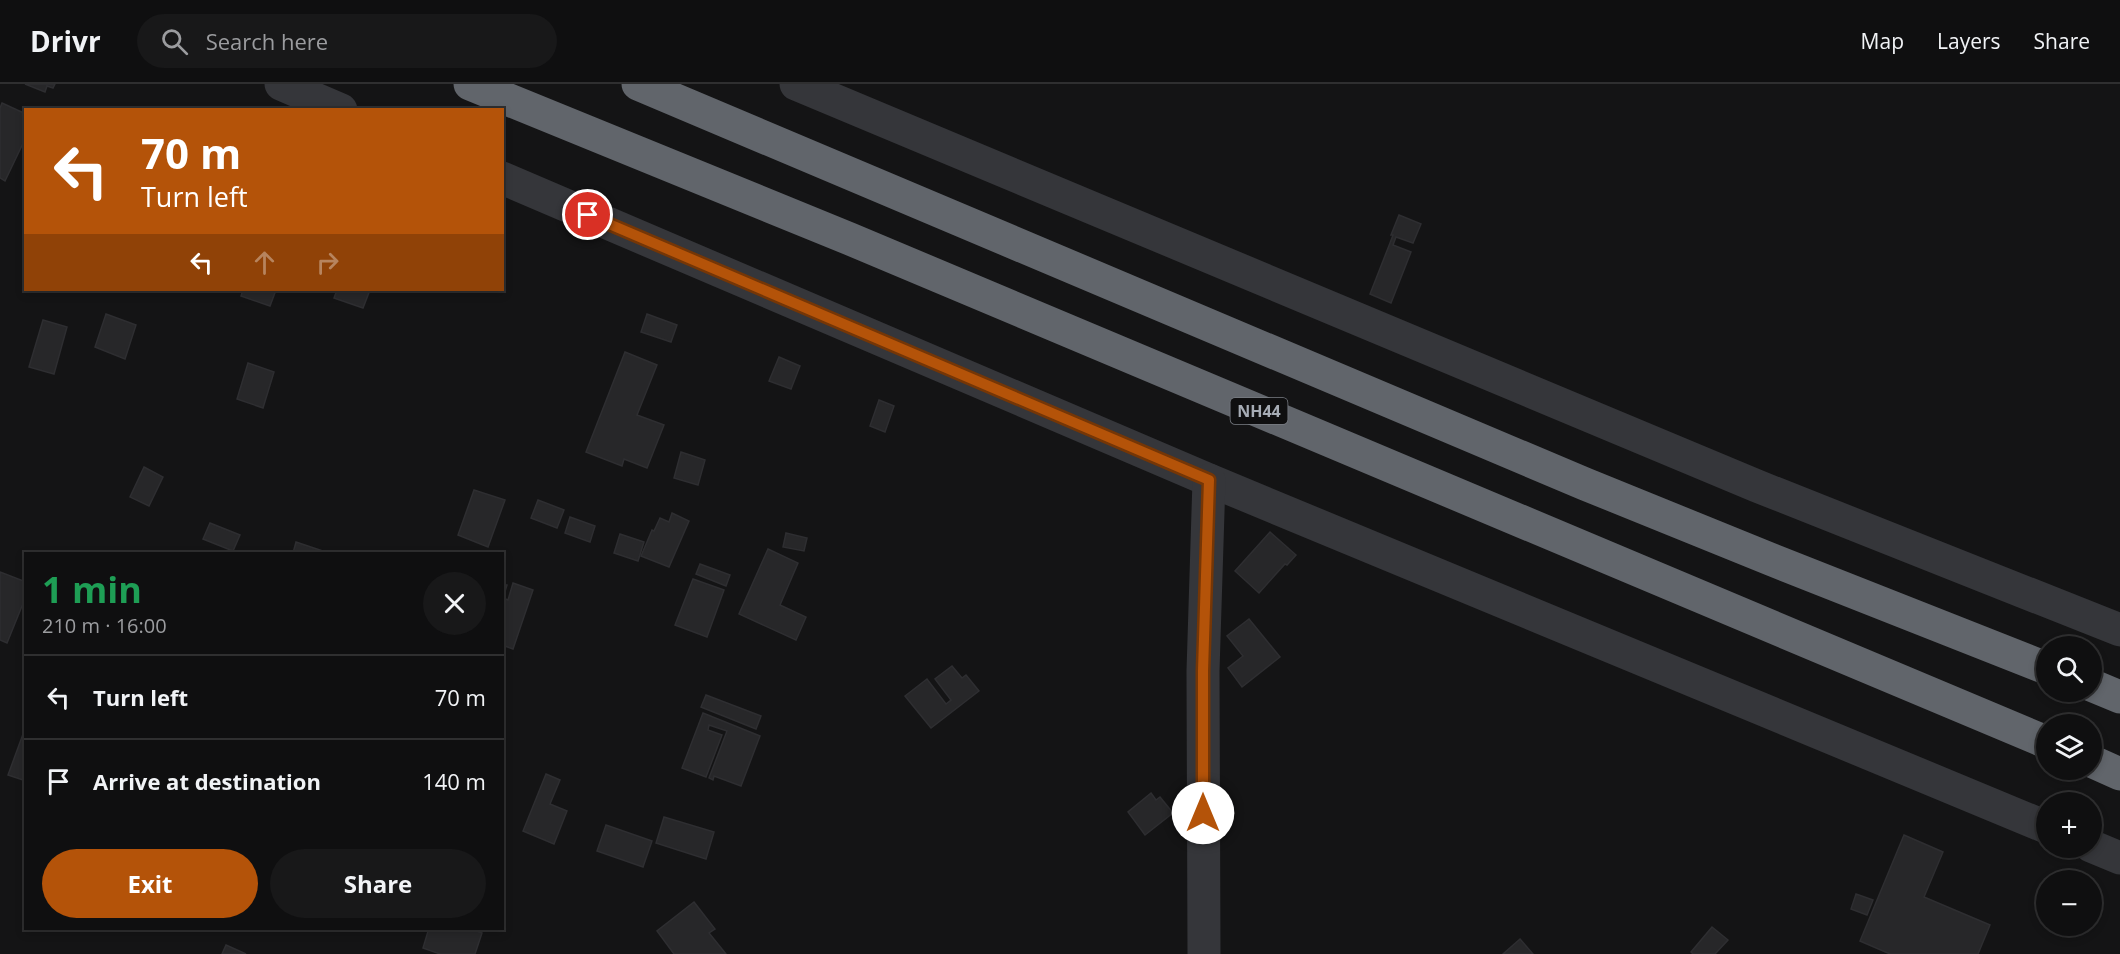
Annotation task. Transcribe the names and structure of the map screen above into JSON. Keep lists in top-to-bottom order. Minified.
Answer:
{"streets":{"highway":["NH44"]},"page":{"header":"Drivr","search":"Search here","nav":["Map","Layers","Share"],"turn":["70 m","Turn left"],"heading":["1 min","210 m · 16:00"],"map_buttons":["+","−"],"list":[{"name":"Turn left","value":"70 m"},{"name":"Arrive at destination","value":"140 m"}],"buttons":["Exit","Share"]}}
